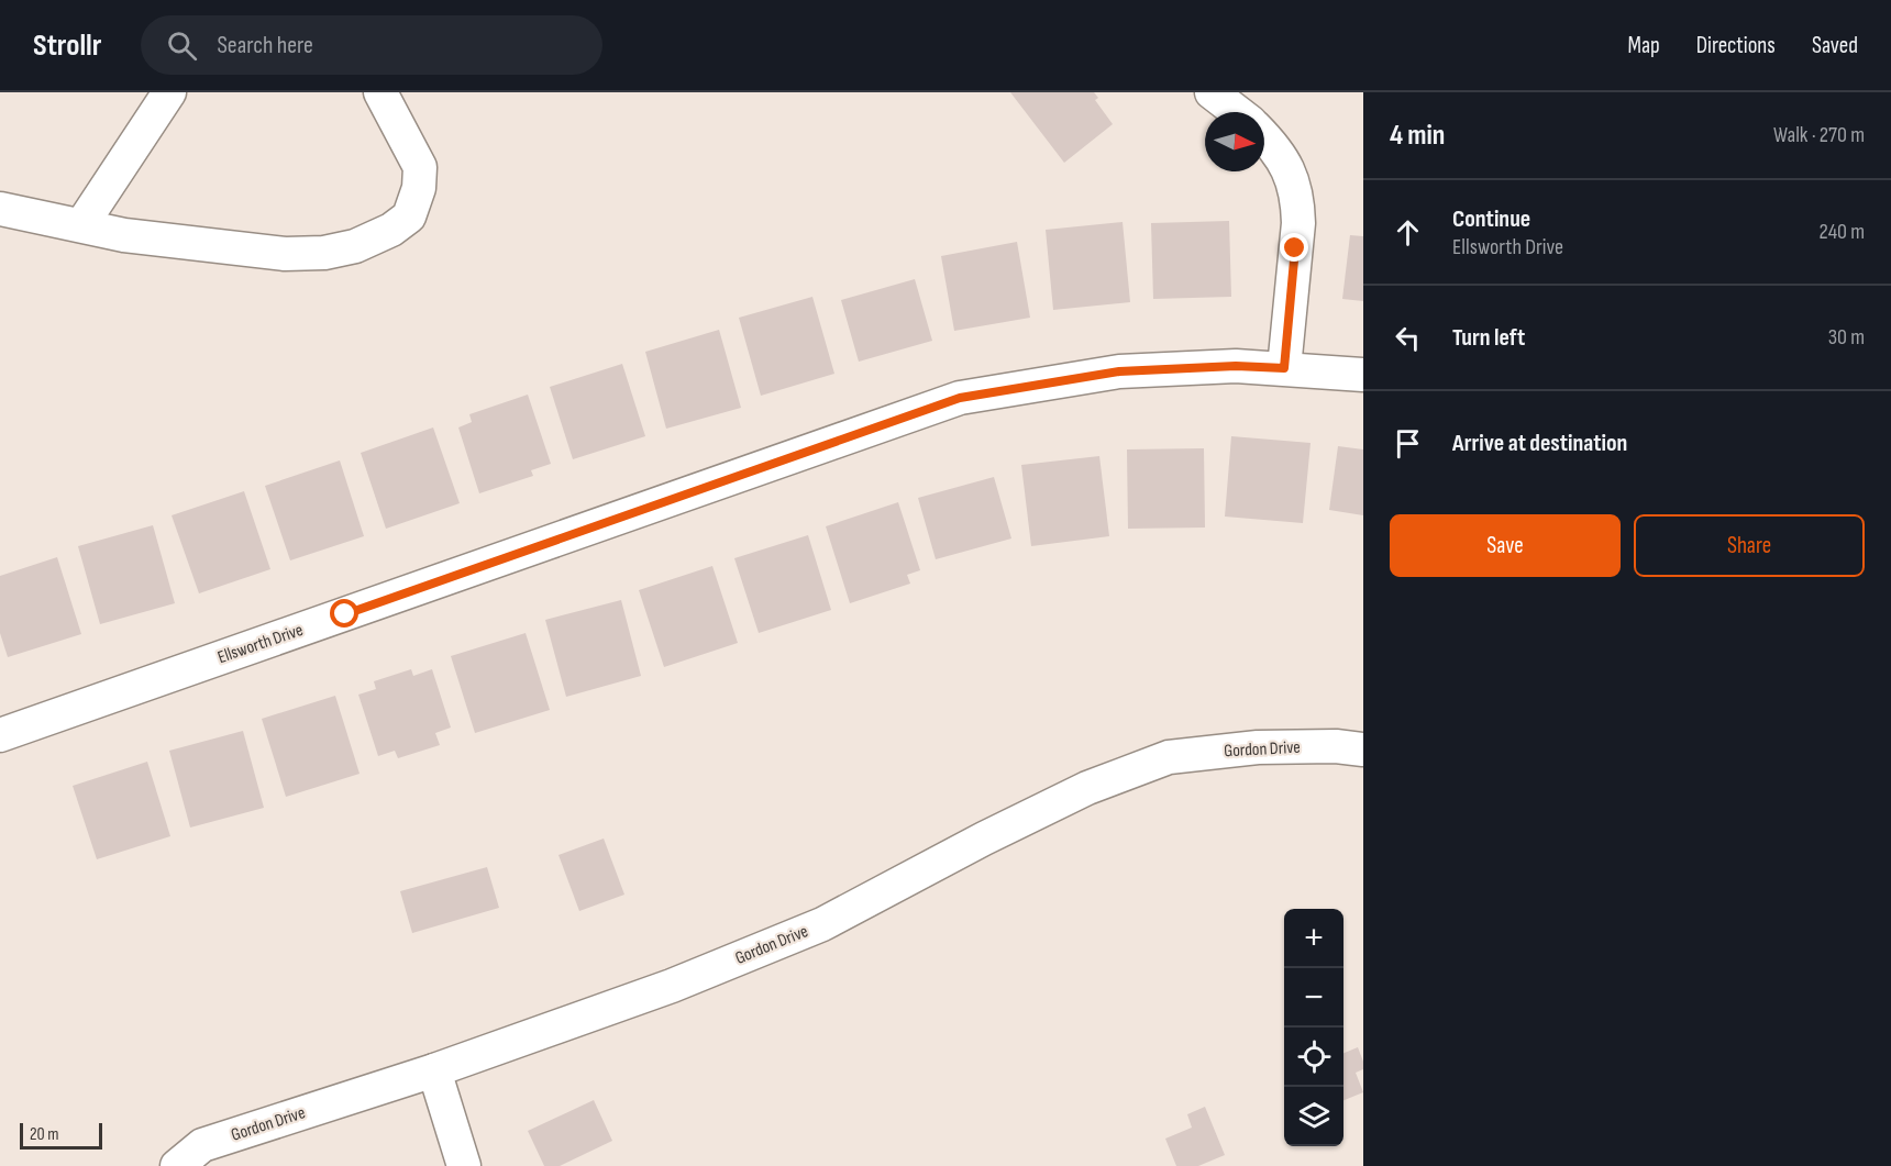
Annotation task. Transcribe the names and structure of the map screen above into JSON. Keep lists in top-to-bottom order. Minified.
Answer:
{"streets":{"street":["Ellsworth Drive","Gordon Drive"]},"scale_bar":"20 m","north":"right","page":{"header":"Strollr","search":"Search here","nav":["Map","Directions","Saved"],"heading":["4 min","Walk · 270 m"],"list":[["Continue","Ellsworth Drive","240 m"],["Turn left","30 m"],"Arrive at destination"],"buttons":["Save","Share"],"map_buttons":["+","−"],"scale":"20 m"}}
